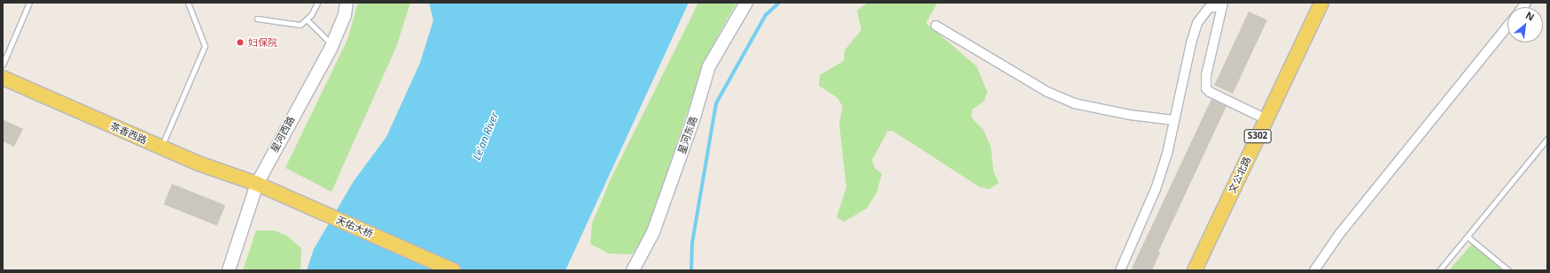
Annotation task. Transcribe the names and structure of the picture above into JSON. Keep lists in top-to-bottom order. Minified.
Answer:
{"streets":{"main road":["茶香西路","S302","文公北路","天佑大桥"],"street":["星河西路","星河东路"]},"crossings":[["茶香西路","星河西路"],["茶香西路","天佑大桥"],["星河西路","天佑大桥"]],"water":["Le'an River"],"places":["妇保院"],"north":"top right"}
